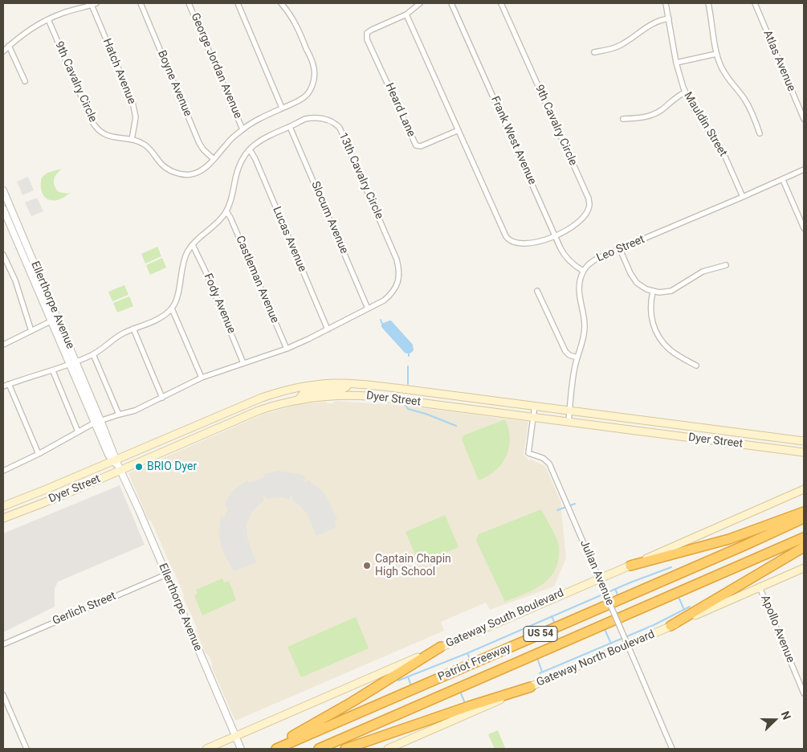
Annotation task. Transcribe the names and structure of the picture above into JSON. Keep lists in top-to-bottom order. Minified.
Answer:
{"streets":{"highway":["US 54","Patriot Freeway"],"main road":["Dyer Street","Gateway South Boulevard","Gateway North Boulevard"],"street":["Atlas Avenue","George Jordan Avenue","Hatch Avenue","9th Cavalry Circle","Boyne Avenue","Heard Lane","Mauldin Street","Frank West Avenue","13th Cavalry Circle","Slocum Avenue","Lucas Avenue","Leo Street","Castleman Avenue","Fody Avenue","Ellerthorpe Avenue","Julian Avenue","Gerlich Street","Apollo Avenue"]},"crossings":[["George Jordan Avenue","9th Cavalry Circle"],["Hatch Avenue","9th Cavalry Circle"],["9th Cavalry Circle","Boyne Avenue"],["9th Cavalry Circle","Heard Lane"],["9th Cavalry Circle","Frank West Avenue"],["Mauldin Street","Leo Street"],["Frank West Avenue","Leo Street"],["13th Cavalry Circle","Slocum Avenue"],["13th Cavalry Circle","Lucas Avenue"],["13th Cavalry Circle","Castleman Avenue"],["13th Cavalry Circle","Fody Avenue"],["13th Cavalry Circle","Ellerthorpe Avenue"],["Ellerthorpe Avenue","Dyer Street"],["Ellerthorpe Avenue","Gerlich Street"],["Ellerthorpe Avenue","Gateway South Boulevard"],["Dyer Street","Julian Avenue"],["Apollo Avenue","Gateway North Boulevard"]],"places":["BRIO Dyer","Captain Chapin High School"],"north":"right"}
